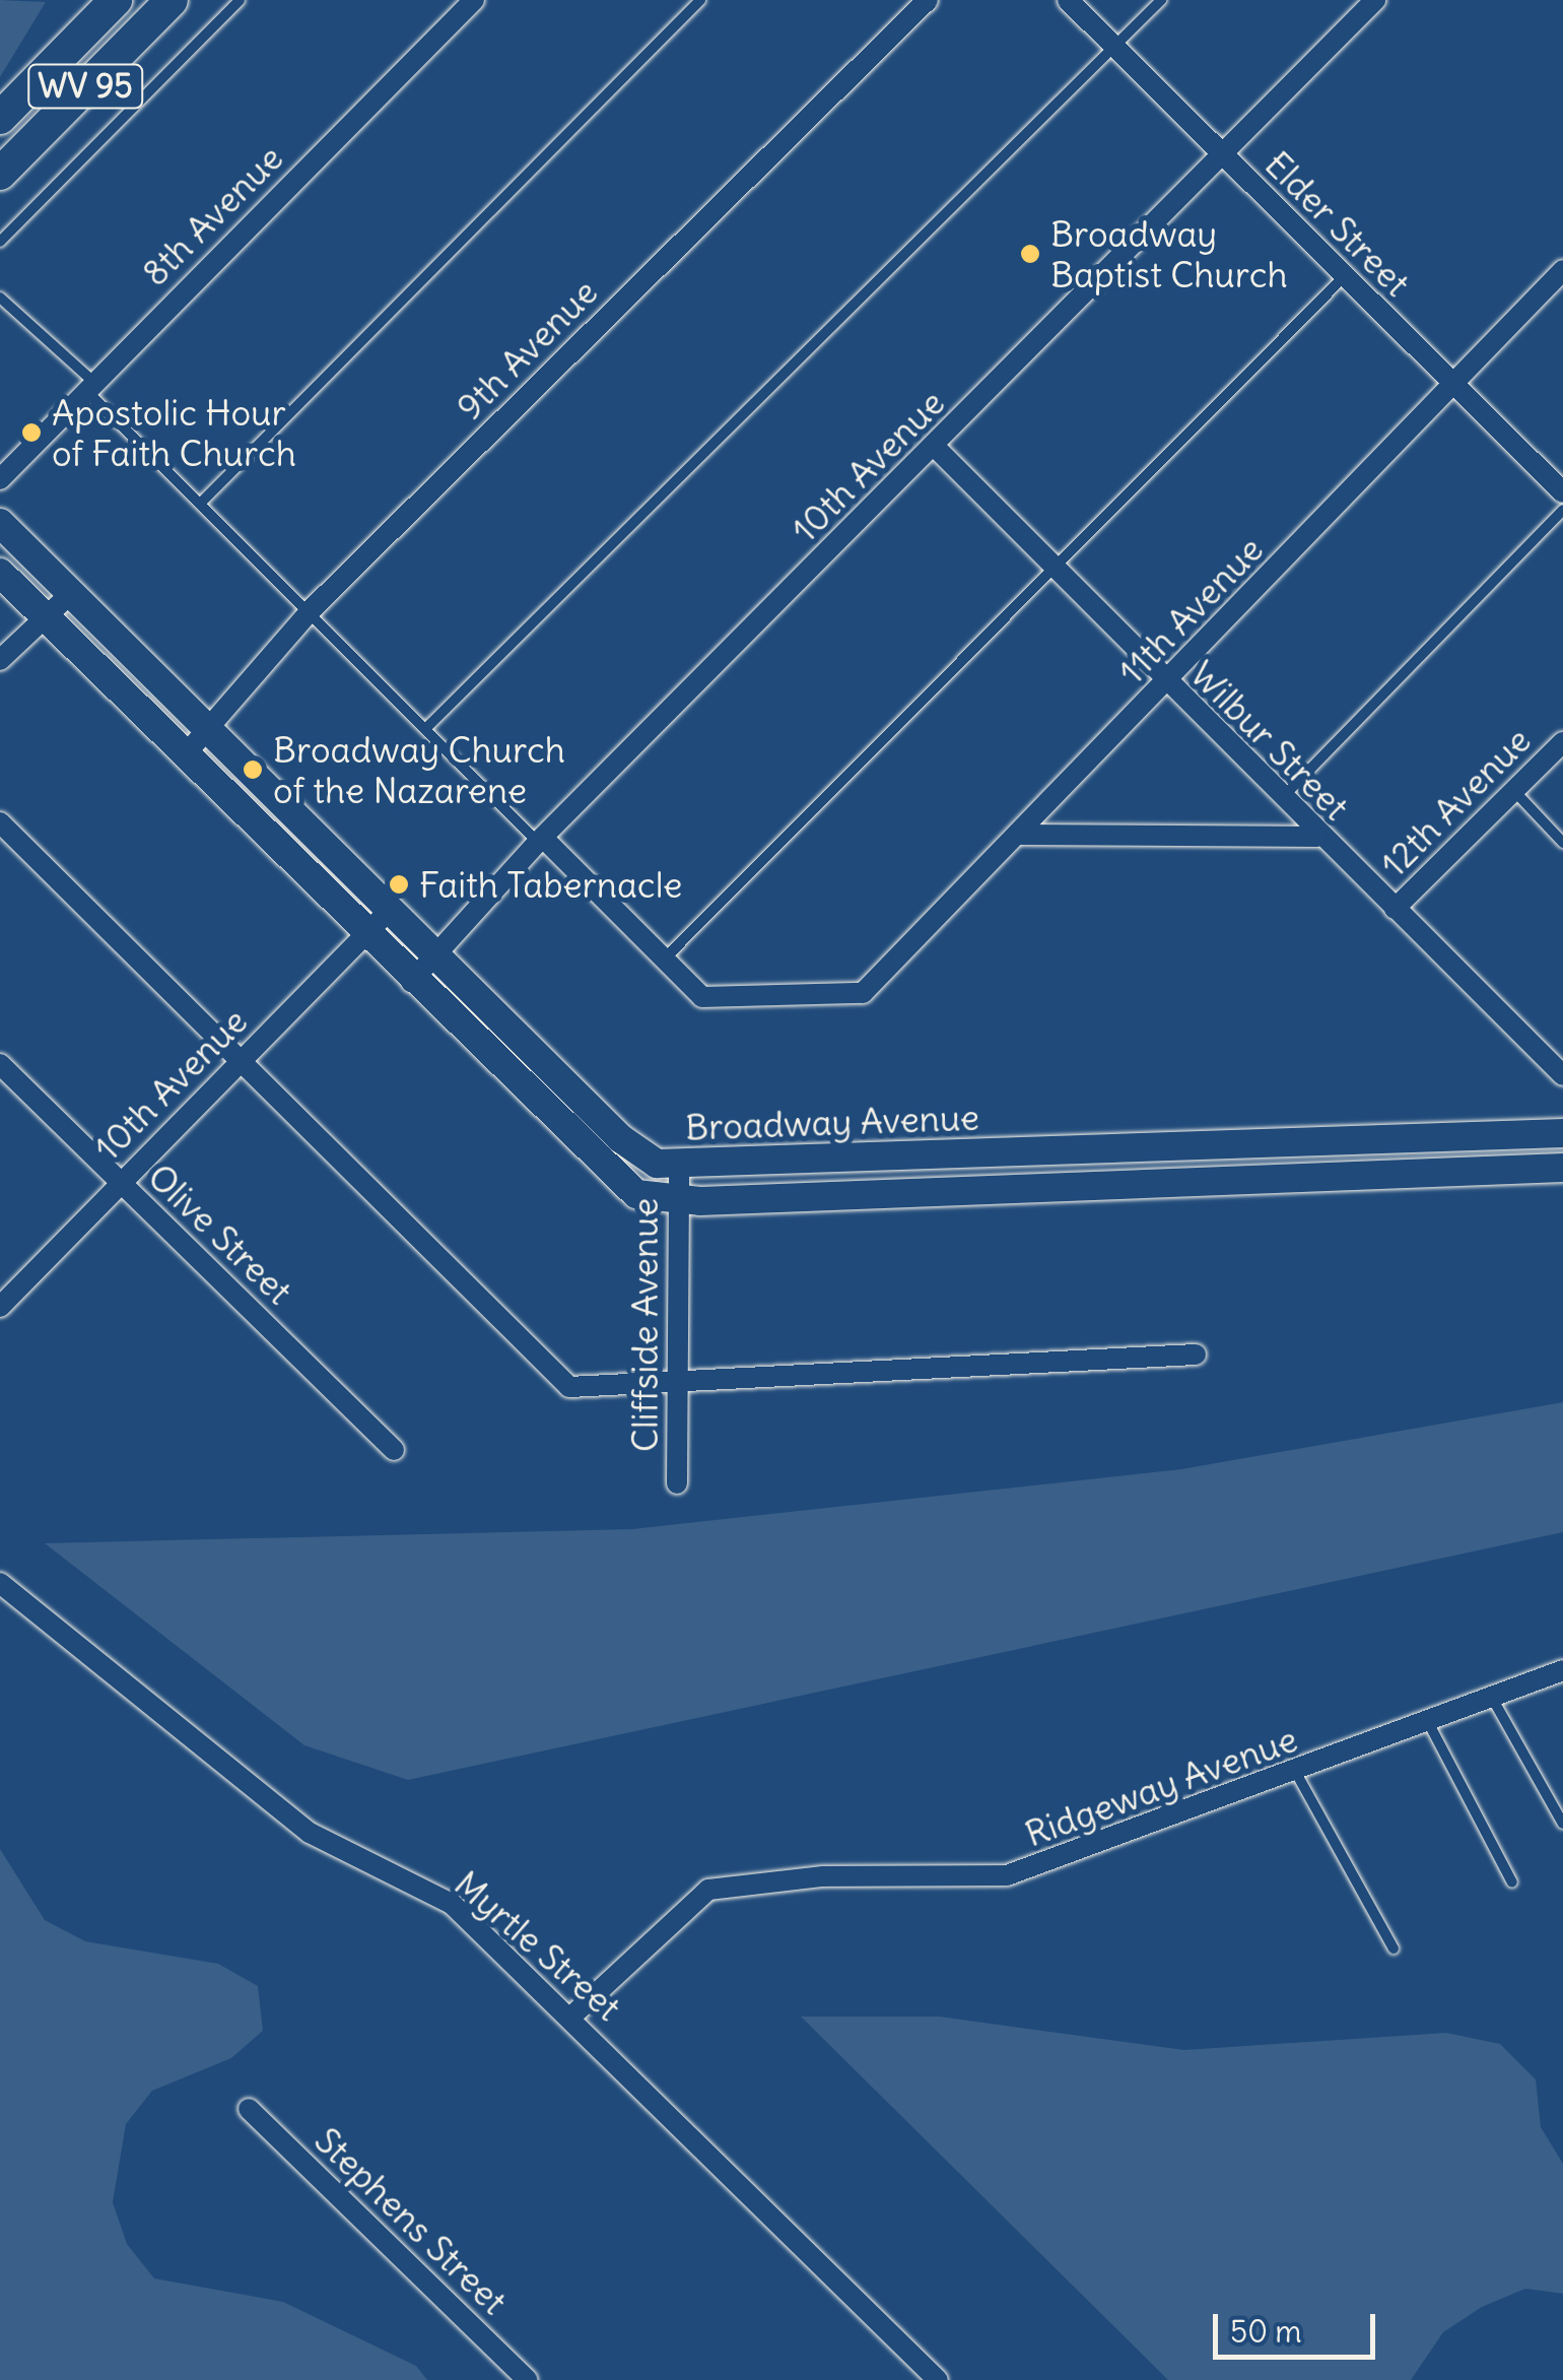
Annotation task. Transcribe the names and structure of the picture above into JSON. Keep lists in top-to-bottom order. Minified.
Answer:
{"streets":{"main road":["WV 95","Broadway Avenue"],"street":["8th Avenue","Elder Street","9th Avenue","10th Avenue","11th Avenue","Wilbur Street","12th Avenue","Olive Street","Cliffside Avenue","Ridgeway Avenue","Myrtle Street","Stephens Street"]},"crossings":[["Elder Street","10th Avenue"],["Elder Street","11th Avenue"],["9th Avenue","Broadway Avenue"],["10th Avenue","Wilbur Street"],["10th Avenue","Broadway Avenue"],["10th Avenue","Olive Street"],["11th Avenue","Wilbur Street"],["Wilbur Street","12th Avenue"],["Broadway Avenue","Cliffside Avenue"],["Ridgeway Avenue","Myrtle Street"]],"places":["Broadway Baptist Church","Apostolic Hour of Faith Church","Broadway Church of the Nazarene","Faith Tabernacle"],"scale_bar":"50 m"}
